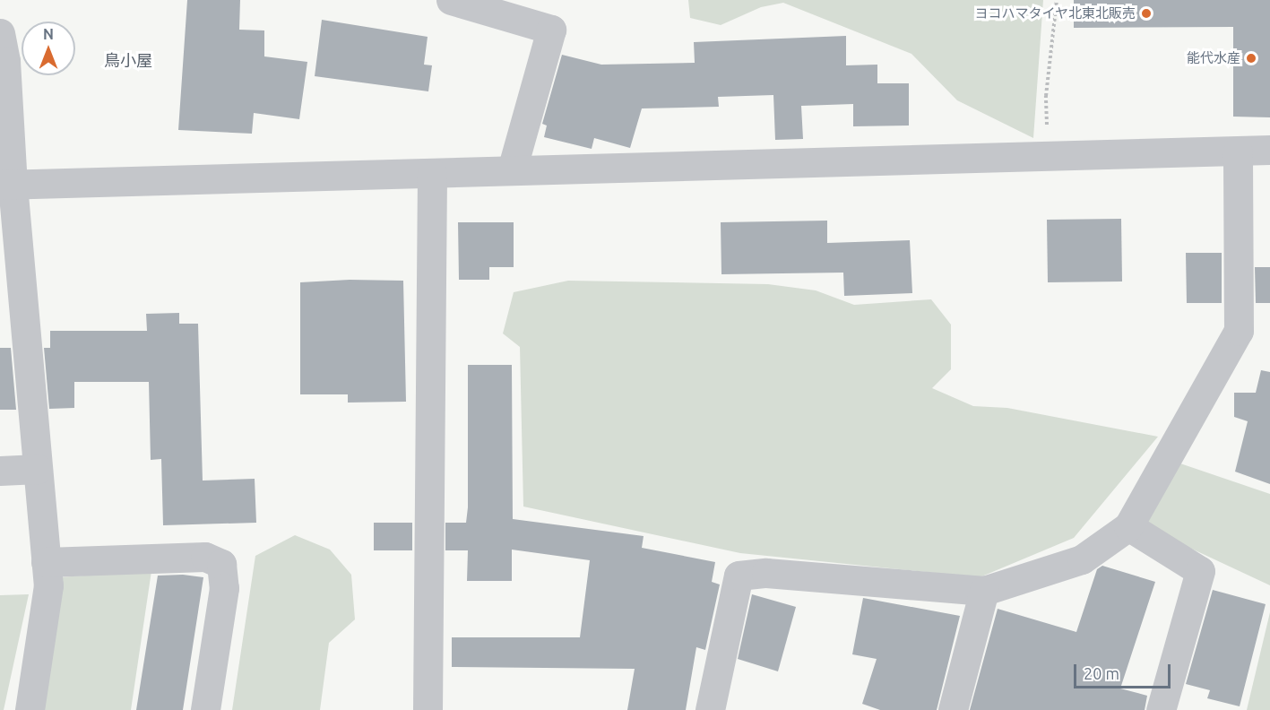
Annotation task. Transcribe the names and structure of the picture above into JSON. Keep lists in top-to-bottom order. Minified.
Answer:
{"districts":["鳥小屋"],"places":["ヨコハマタイヤ北東北販売","能代水産"],"scale_bar":"20 m","north":"top"}
